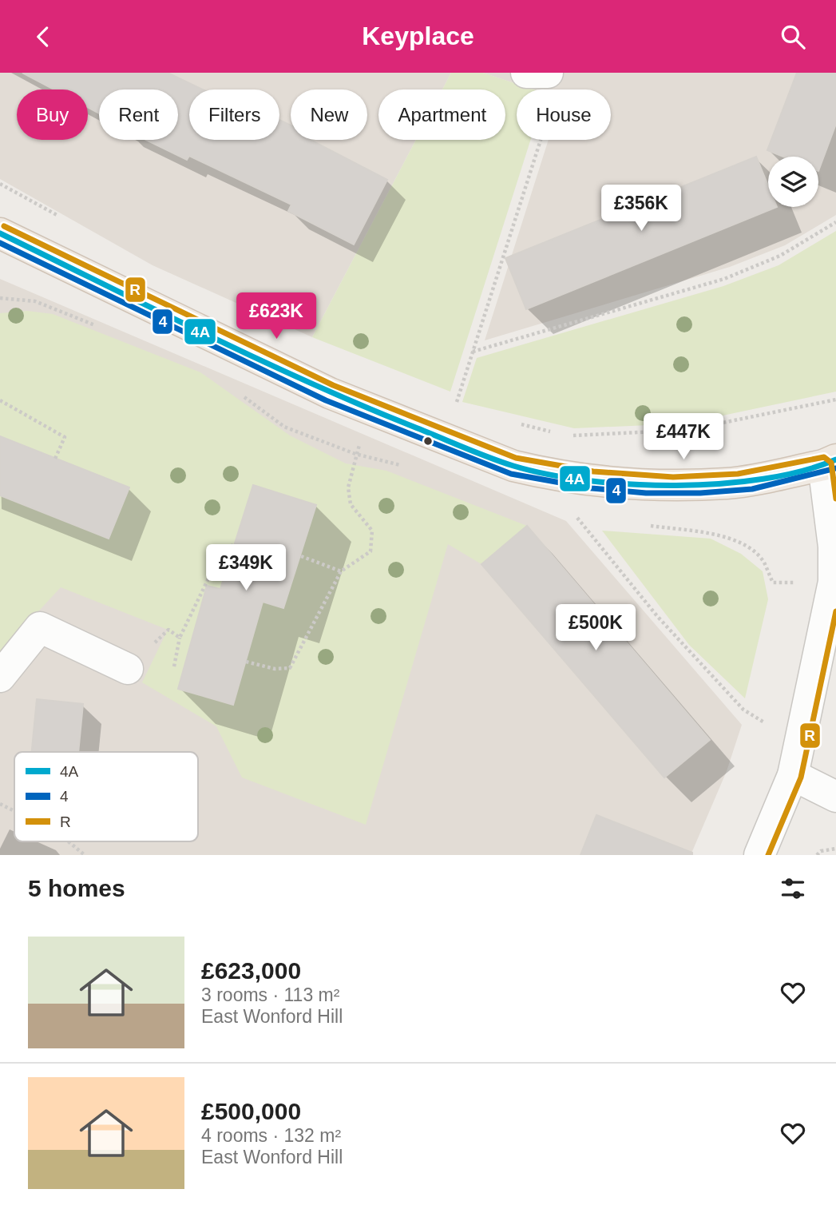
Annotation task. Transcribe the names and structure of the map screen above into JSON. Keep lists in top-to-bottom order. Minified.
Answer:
{"lines":["transit line R","transit line 4A","transit line 4"],"legend":["4A","4","R"],"page":{"header":"Keyplace","chip":["Buy","Rent","Filters","New","Apartment","House"],"price":["£356K","£623K","£447K","£349K","£500K"],"heading":"5 homes","list":[{"name":"£623,000","note":"3 rooms · 113 m² · East Wonford Hill"},{"name":"£500,000","note":"4 rooms · 132 m² · East Wonford Hill"}]}}
